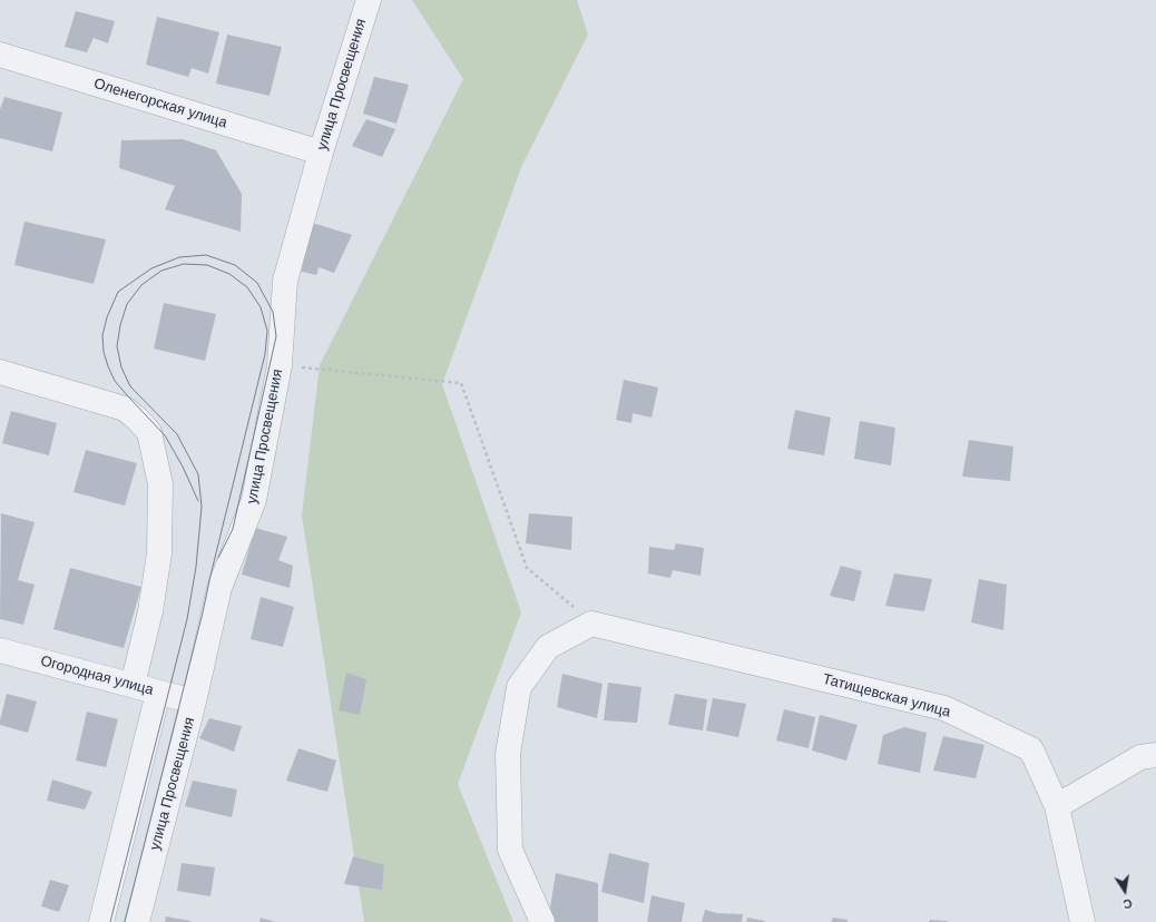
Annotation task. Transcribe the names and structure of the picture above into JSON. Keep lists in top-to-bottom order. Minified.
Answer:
{"streets":{"street":["улица Просвещения","Оленегорская улица","Огородная улица","Татищевская улица"]},"crossings":[["улица Просвещения","Оленегорская улица"],["улица Просвещения","Огородная улица"]],"north":"bottom"}
